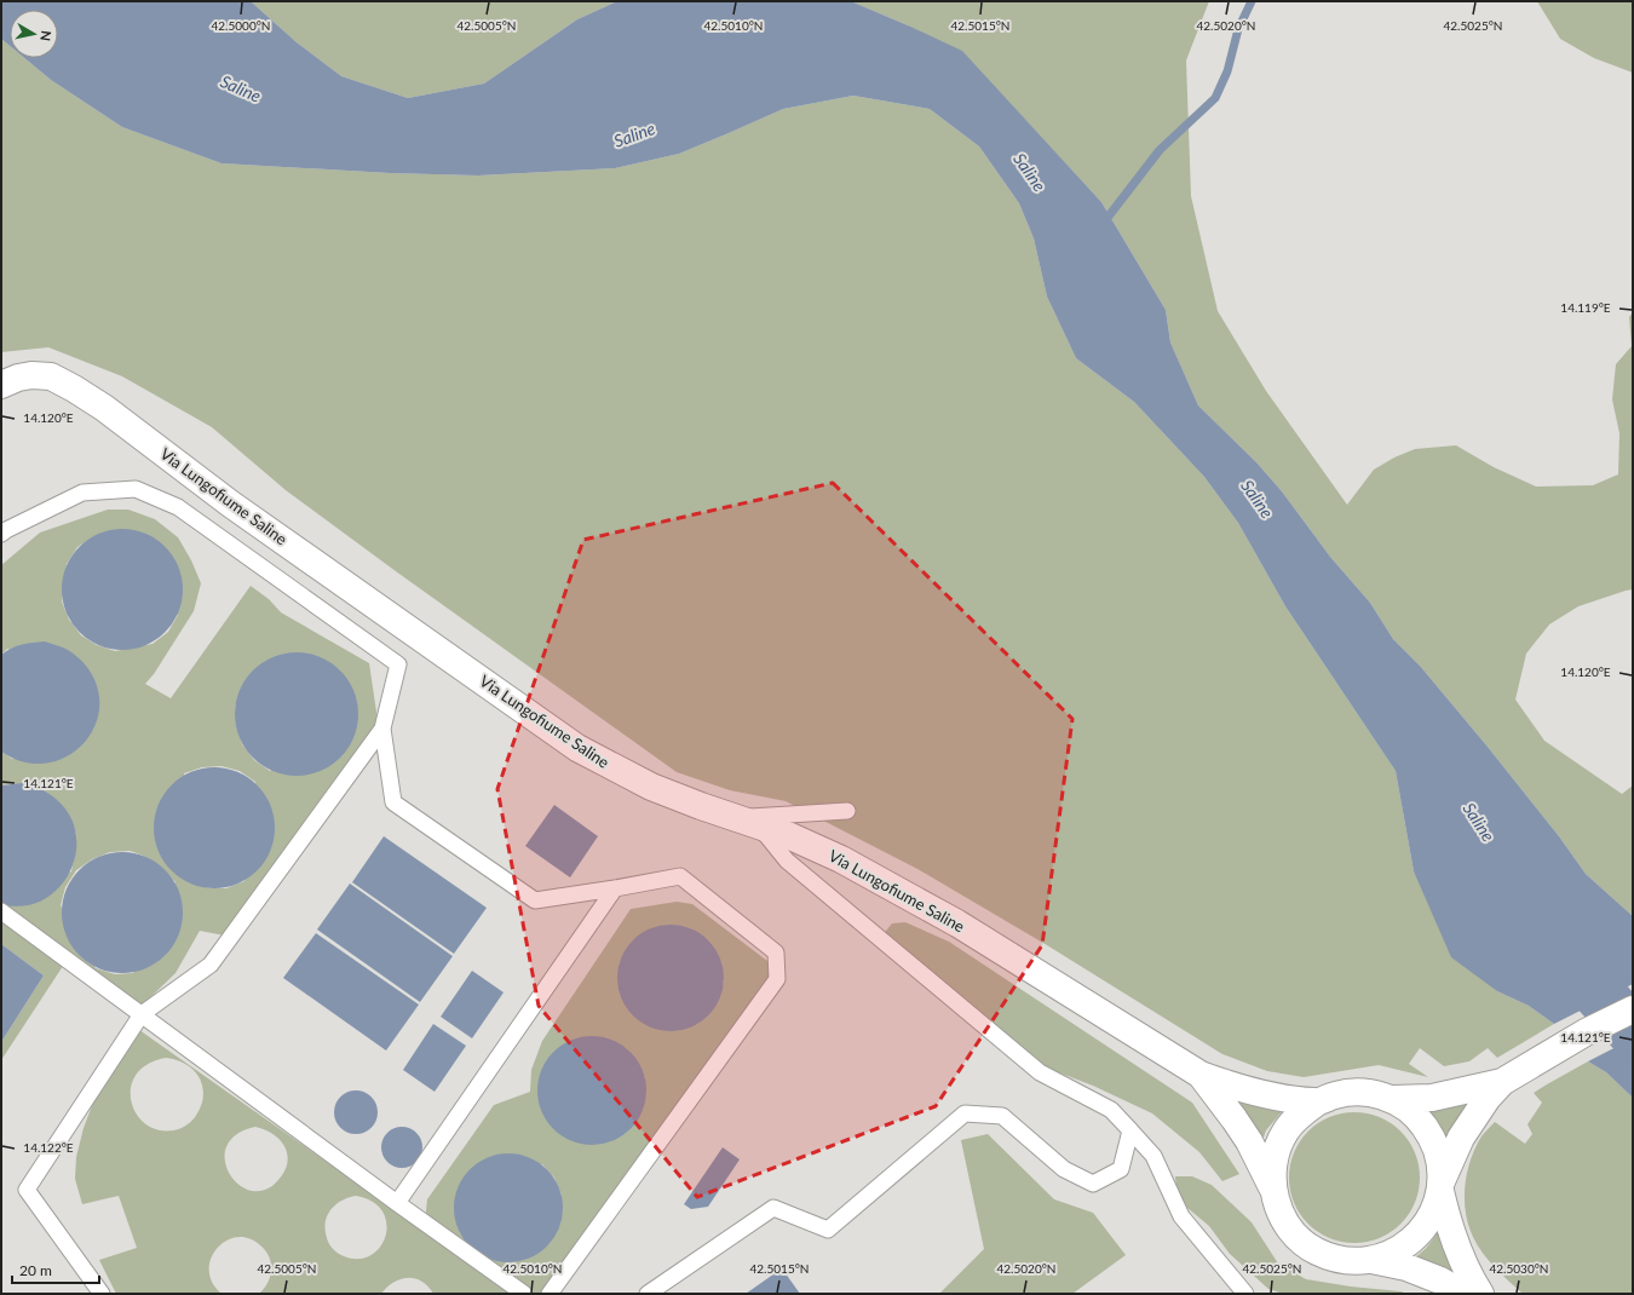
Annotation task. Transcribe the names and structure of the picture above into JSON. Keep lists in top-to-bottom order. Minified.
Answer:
{"streets":{"street":["Via Lungofiume Saline"]},"water":["Saline"],"scale_bar":"20 m","north":"right","coordinates":["42.5000°N","42.5005°N","42.5010°N","42.5015°N","42.5020°N","42.5025°N","14.119°E","14.120°E","14.121°E","14.122°E","42.5030°N"]}
